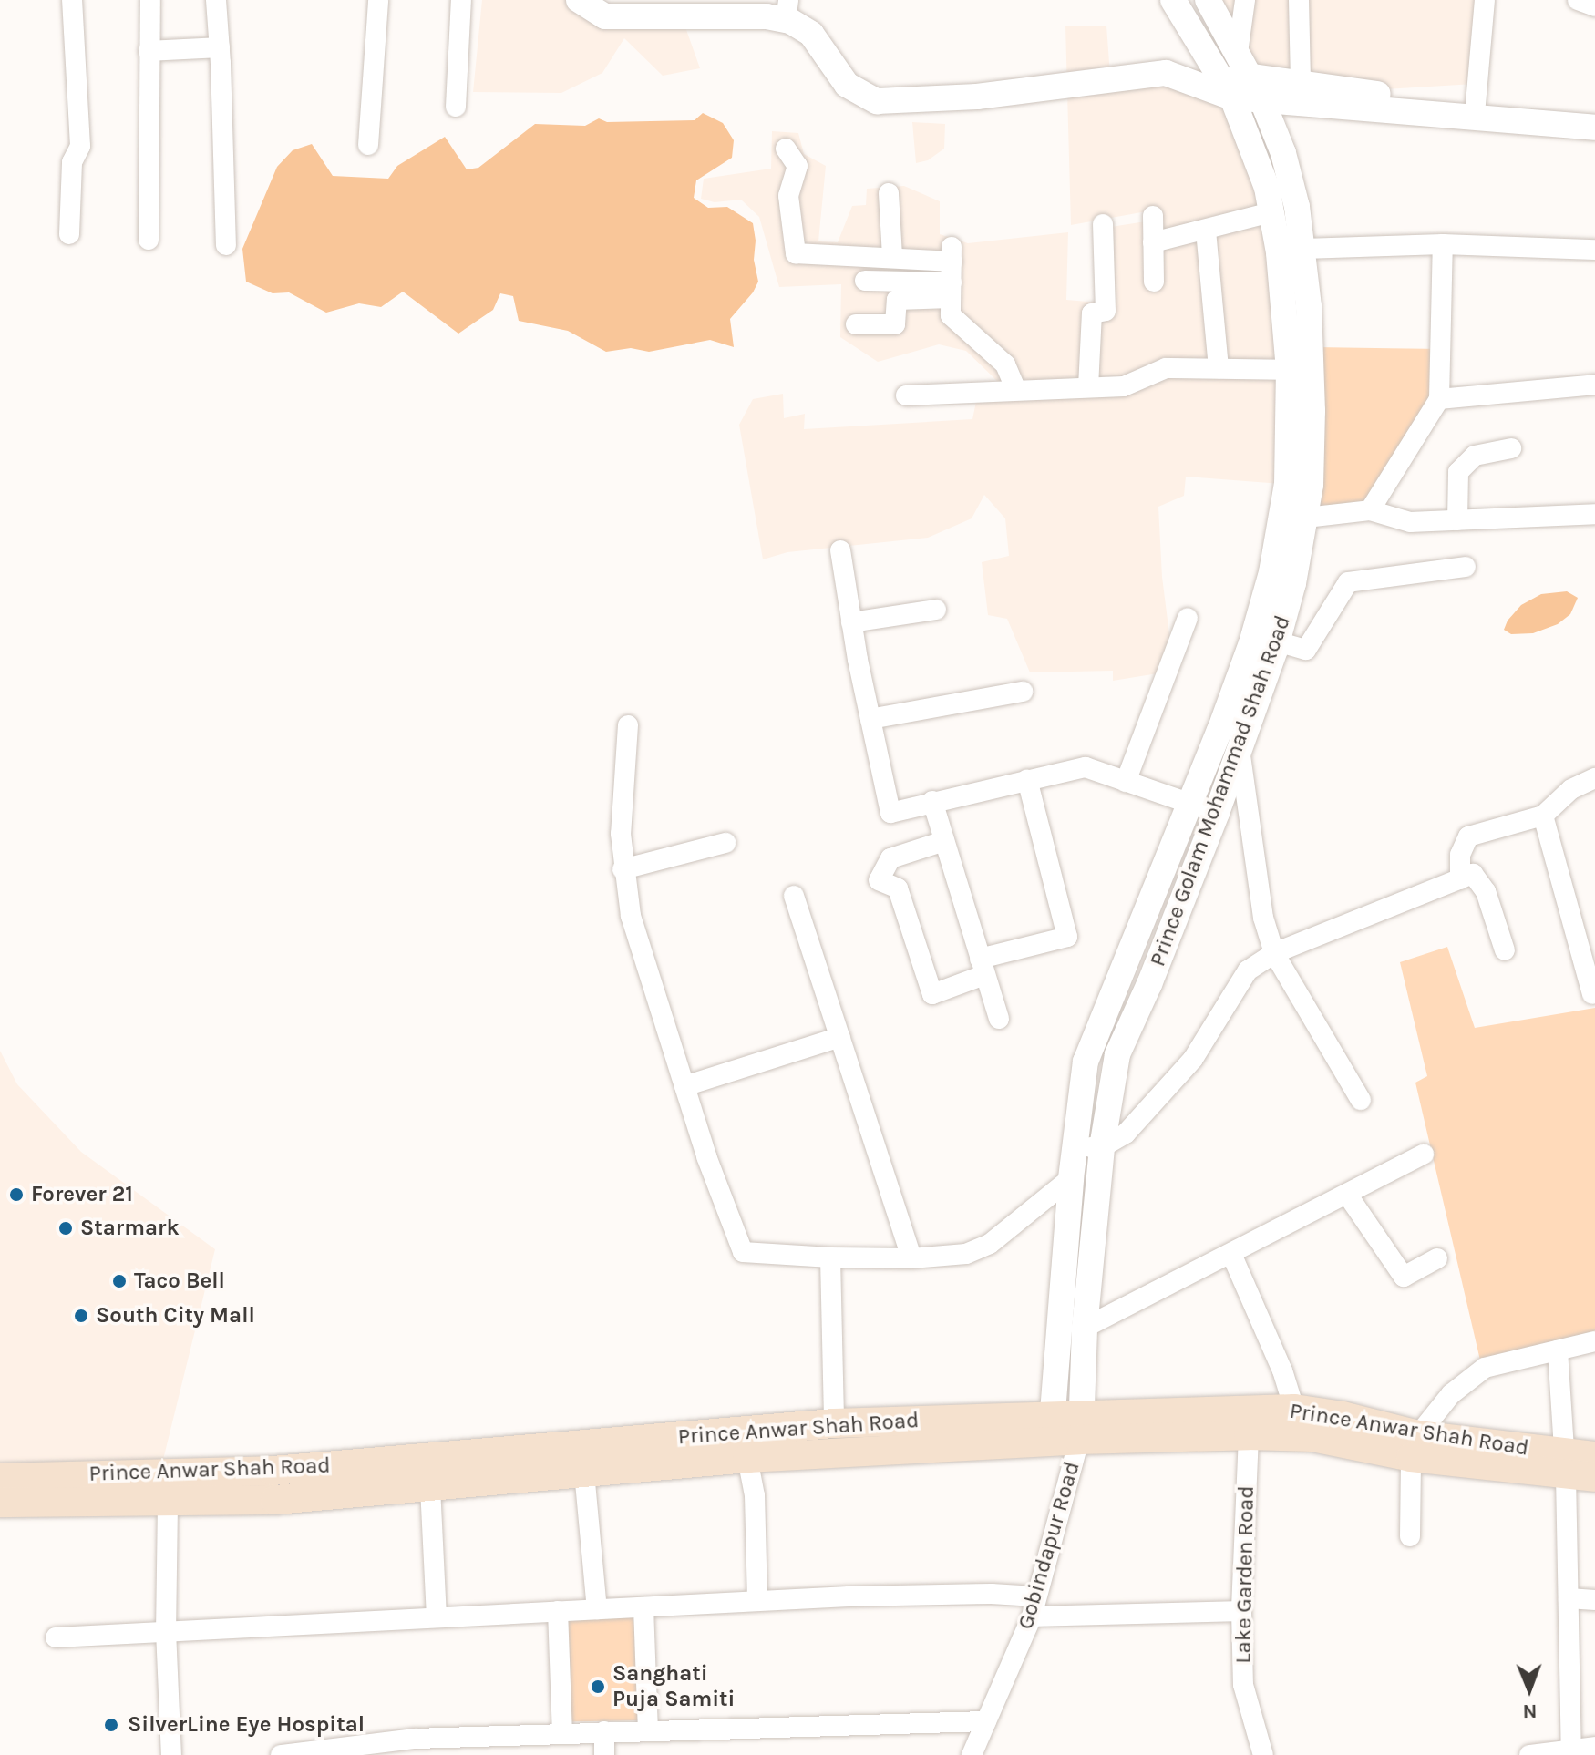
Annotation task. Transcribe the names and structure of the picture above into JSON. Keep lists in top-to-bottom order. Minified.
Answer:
{"streets":{"main road":["Prince Anwar Shah Road"],"street":["Prince Golam Mohammad Shah Road","Gobindapur Road","Lake Garden Road"]},"crossings":[["Prince Golam Mohammad Shah Road","Prince Anwar Shah Road"],["Prince Golam Mohammad Shah Road","Gobindapur Road"],["Prince Anwar Shah Road","Gobindapur Road"],["Prince Anwar Shah Road","Lake Garden Road"]],"places":["Forever 21","Starmark","Taco Bell","South City Mall","Sanghati Puja Samiti","SilverLine Eye Hospital"],"north":"bottom"}
